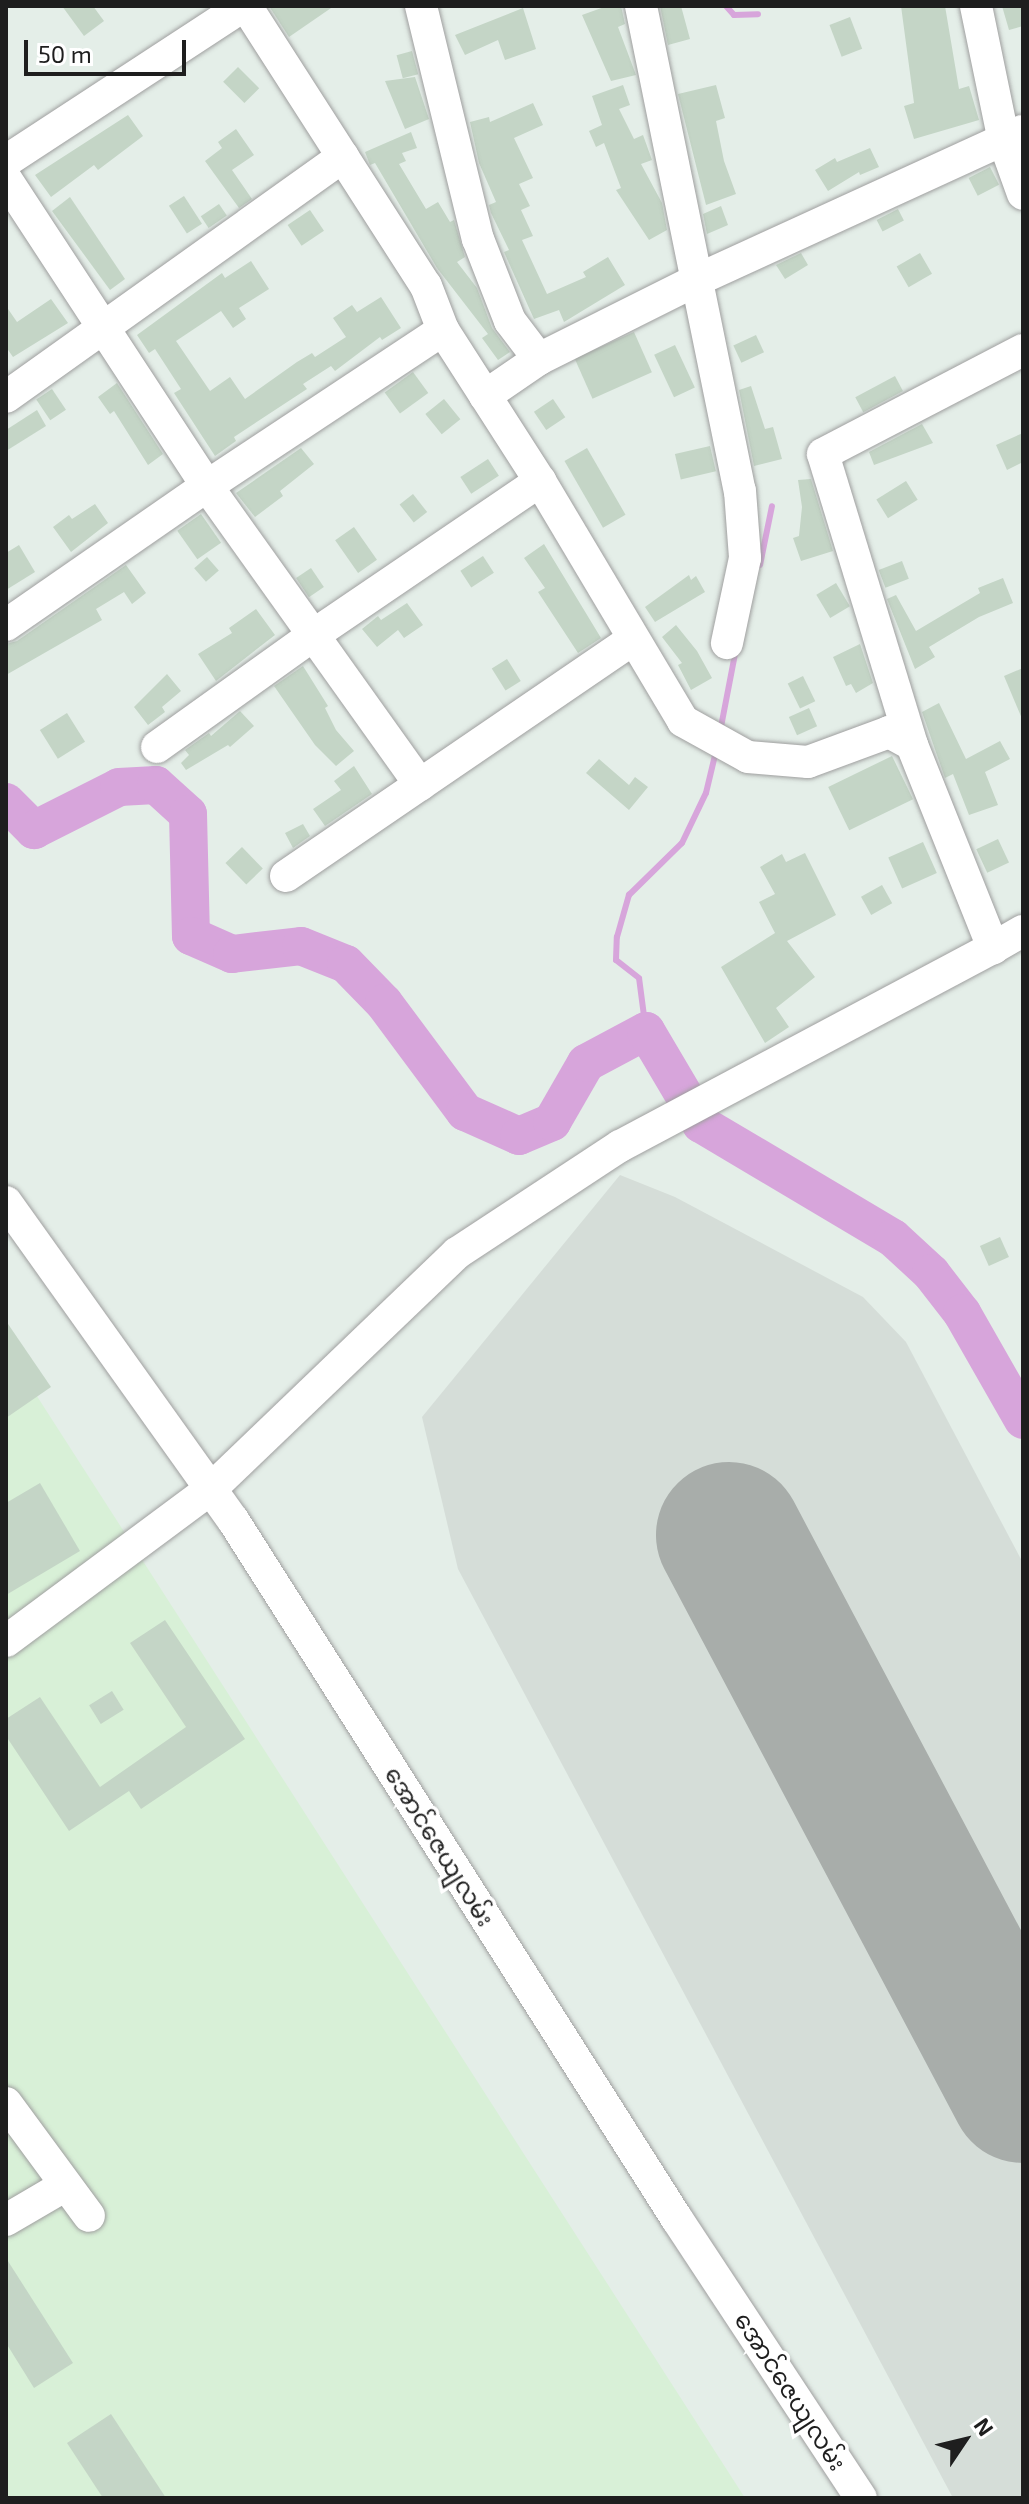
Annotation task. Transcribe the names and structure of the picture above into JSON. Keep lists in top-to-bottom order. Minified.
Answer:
{"streets":{"street":["အောင်ဇေယျလမ်း"]},"scale_bar":"50 m","north":"top right"}
